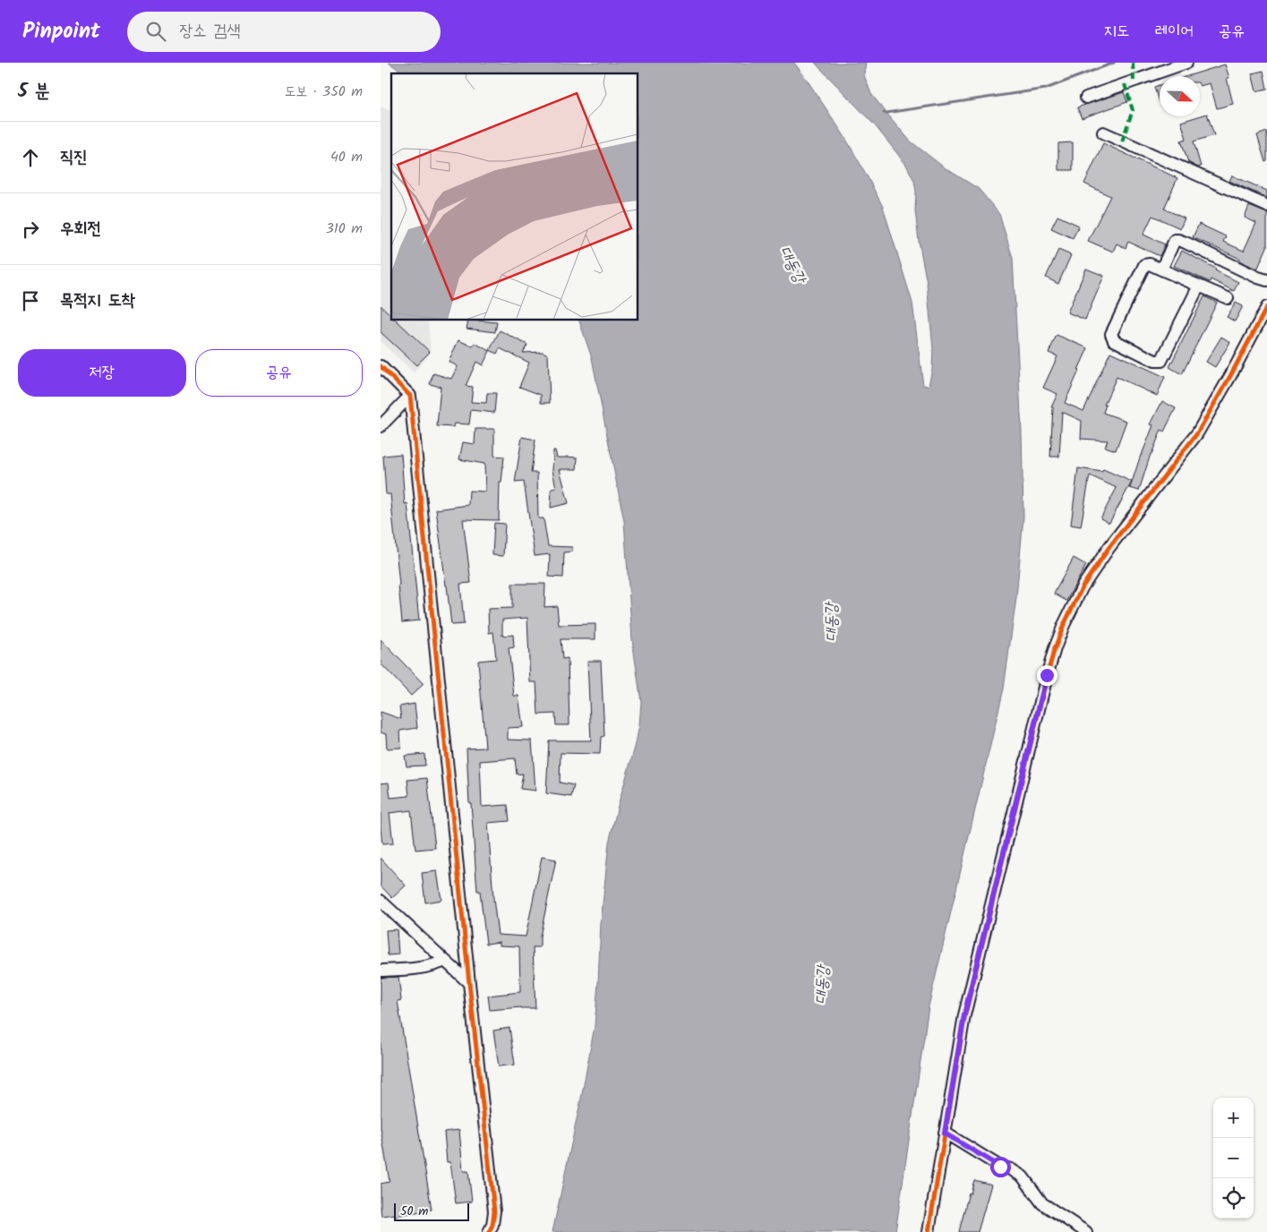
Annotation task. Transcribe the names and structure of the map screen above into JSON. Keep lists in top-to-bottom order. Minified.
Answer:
{"water":["대동강"],"scale_bar":"50 m","north":"right","page":{"header":"Pinpoint","search":"장소 검색","nav":["지도","레이어","공유"],"heading":["5 분","도보 · 350 m"],"list":[["직진","40 m"],["우회전","310 m"],"목적지 도착"],"buttons":["저장","공유"],"map_buttons":["+","−"],"scale":"50 m"}}
